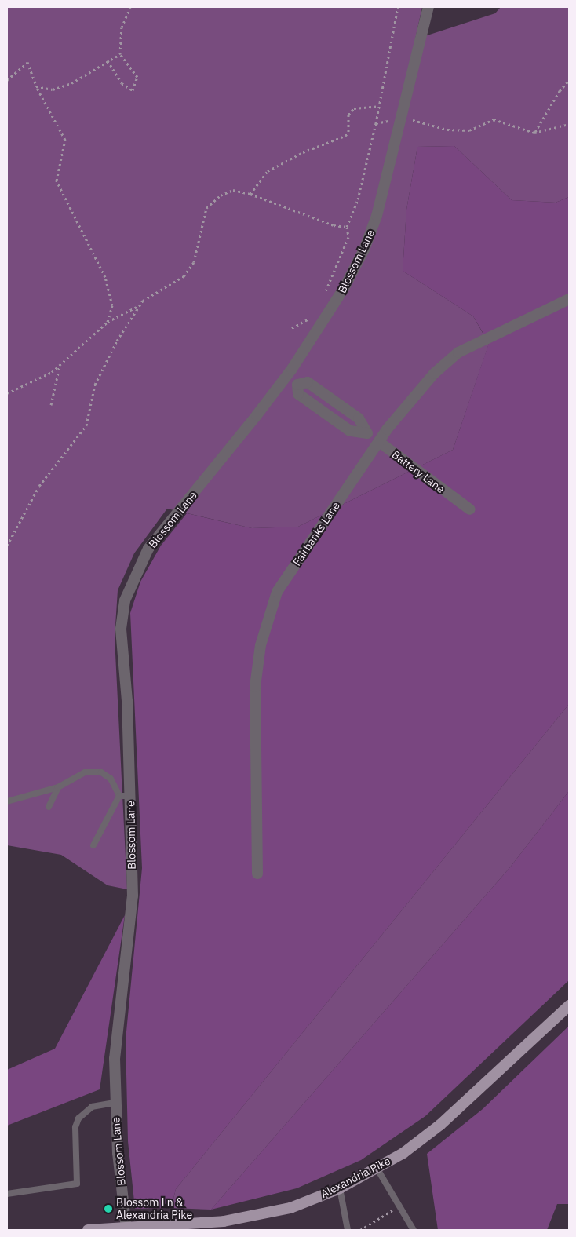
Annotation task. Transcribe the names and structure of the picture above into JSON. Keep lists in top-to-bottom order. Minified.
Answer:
{"streets":{"main road":["Alexandria Pike"],"street":["Blossom Lane","Battery Lane","Fairbanks Lane"]},"crossings":[["Blossom Lane","Battery Lane"],["Blossom Lane","Alexandria Pike"],["Battery Lane","Fairbanks Lane"]],"places":["Blossom Ln & Alexandria Pike"]}
